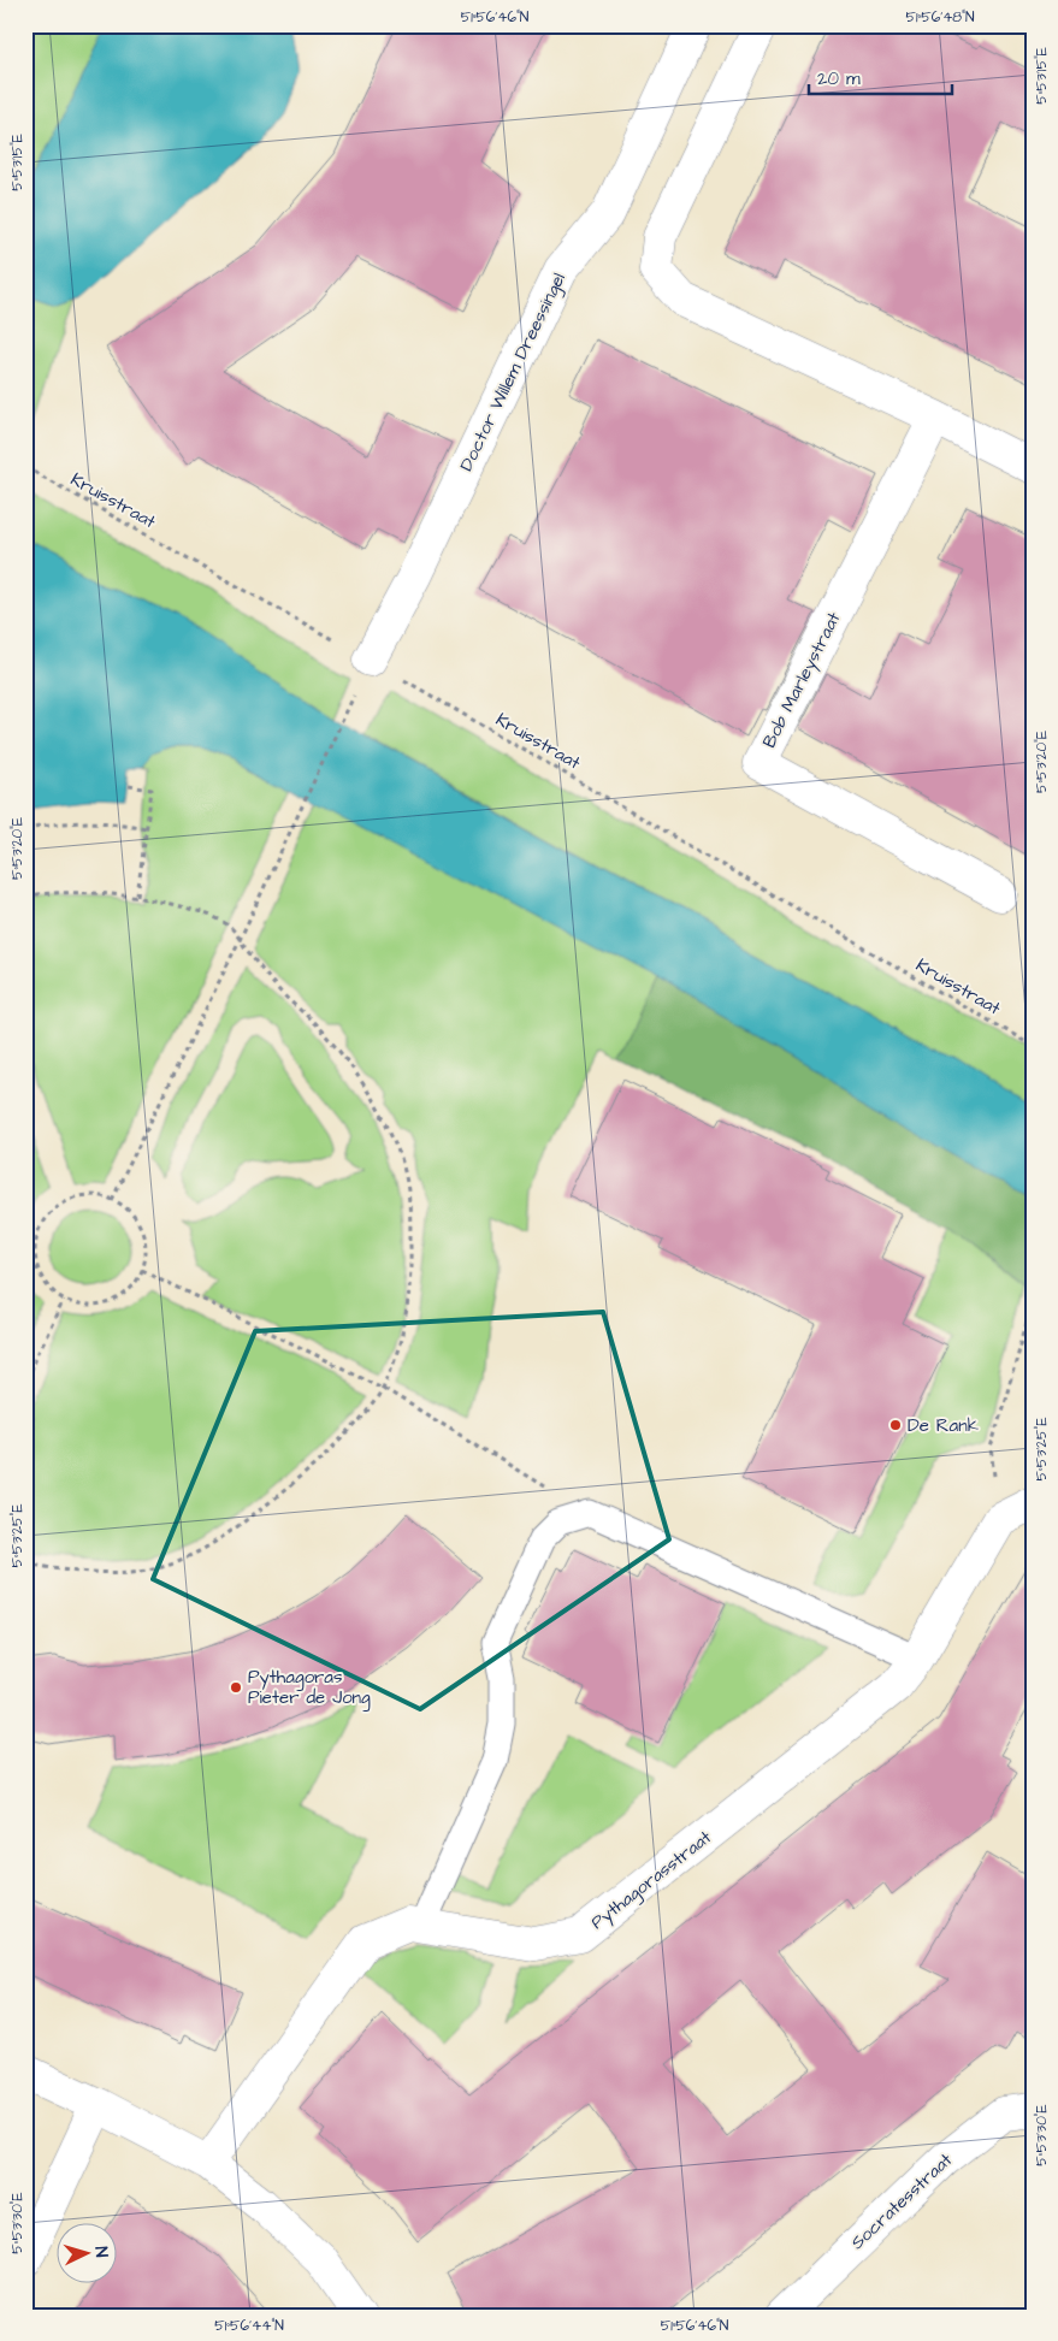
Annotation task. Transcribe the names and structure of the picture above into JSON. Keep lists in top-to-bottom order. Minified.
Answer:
{"streets":{"street":["Doctor Willem Dreessingel","Bob Marleystraat","Pythagorasstraat","Socratesstraat"],"path":["Kruisstraat"]},"crossings":[["Doctor Willem Dreessingel","Kruisstraat"]],"places":["De Rank","Pythagoras Pieter de Jong"],"scale_bar":"20 m","north":"right","coordinates":["51°56'46\"N","51°56'48\"N","5°53'15\"E","5°53'20\"E","5°53'25\"E","5°53'30\"E","51°56'44\"N"]}
